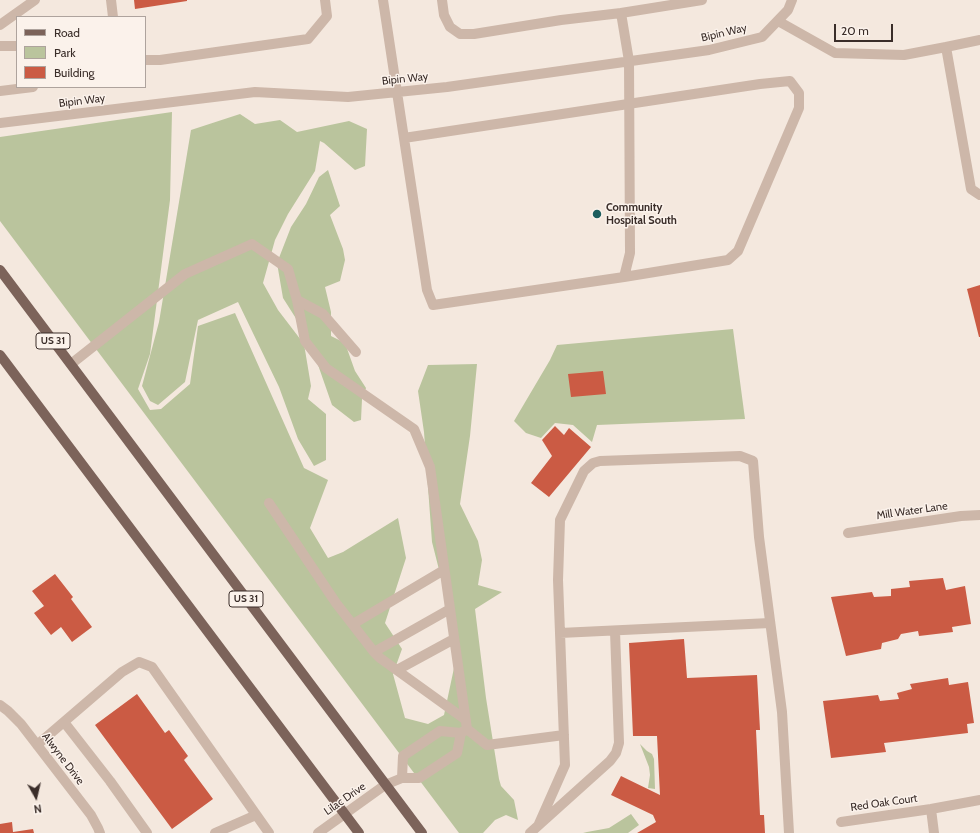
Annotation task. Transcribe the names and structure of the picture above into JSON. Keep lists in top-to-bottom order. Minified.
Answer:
{"streets":{"main road":["US 31"],"street":["Bipin Way","Mill Water Lane","Alwyne Drive","Lilac Drive","Red Oak Court"]},"crossings":[["US 31","Lilac Drive"]],"places":["Community Hospital South"],"legend":["Road","Park","Building"],"scale_bar":"20 m","north":"bottom"}
